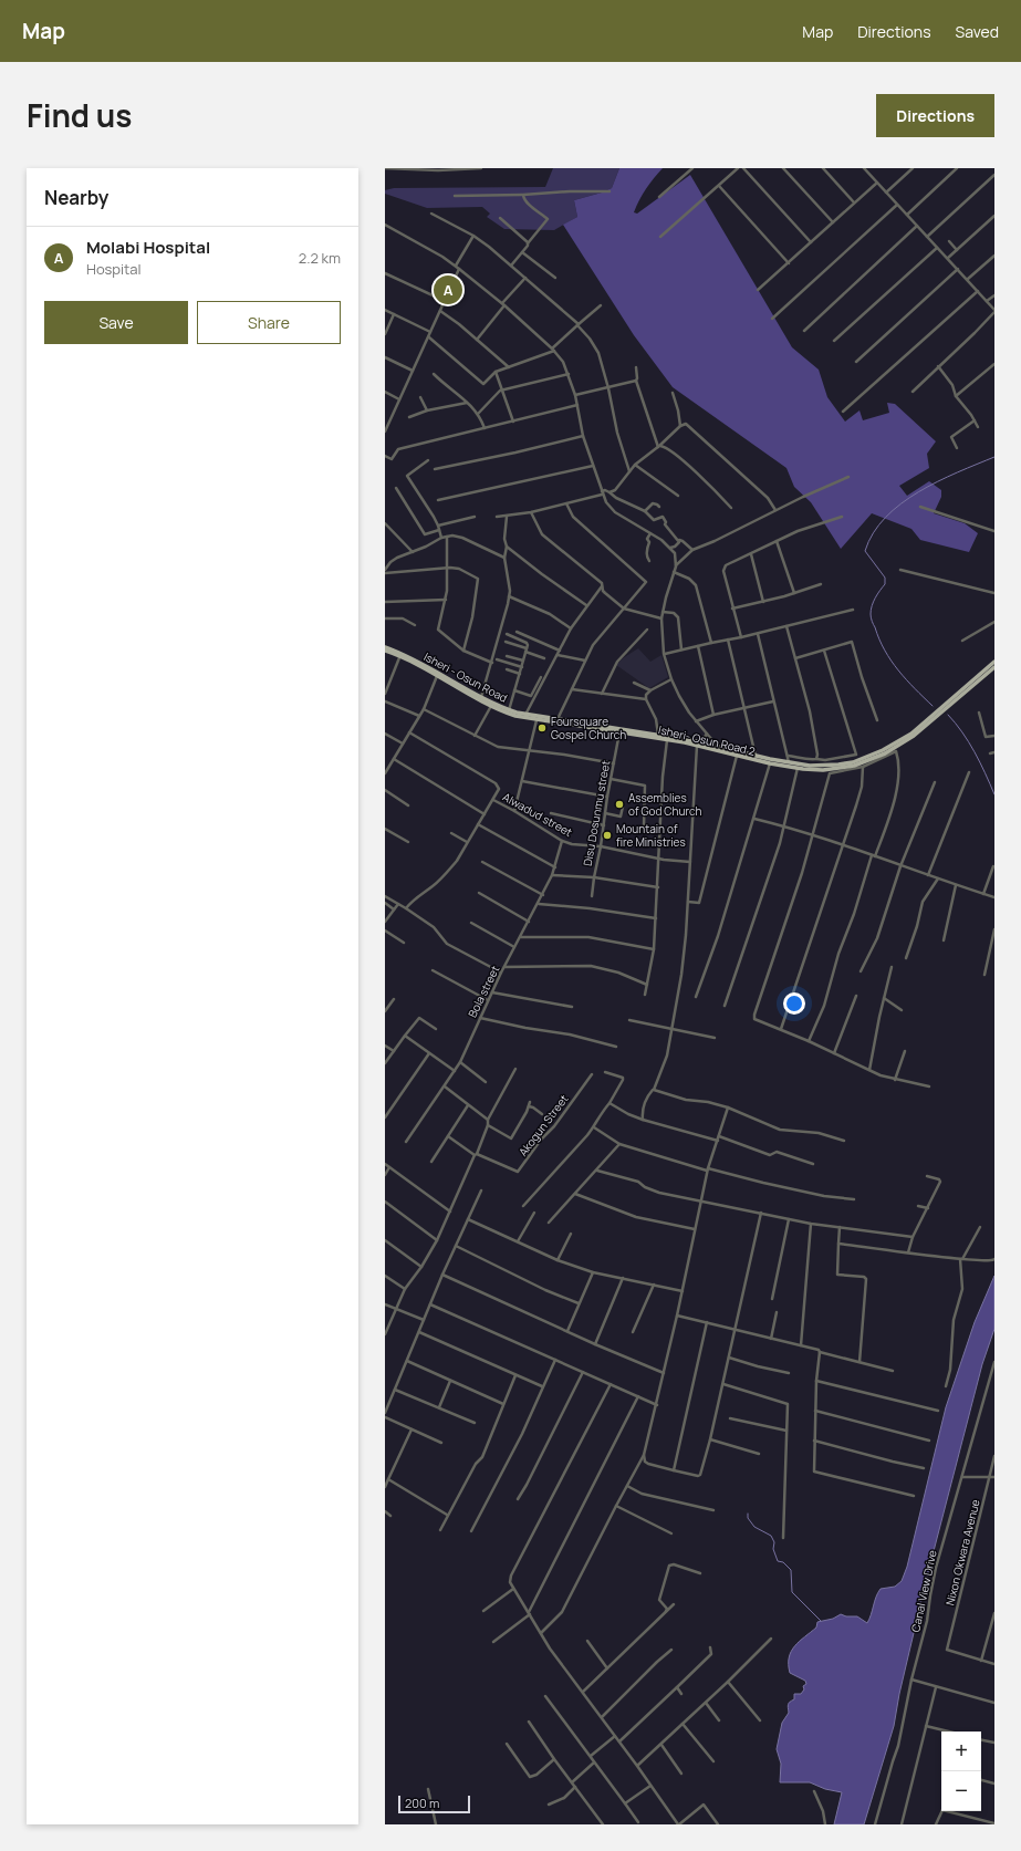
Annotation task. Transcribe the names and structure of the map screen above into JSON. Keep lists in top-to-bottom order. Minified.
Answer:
{"streets":{"main road":["Isheri - Osun Road","Isheri- Osun Road 2"],"street":["Disu Dosunmu street","Alwadud street","Bola street","Akogun Street","Nixon Okwara Avenue","Canal View Drive"]},"crossings":[["Isheri - Osun Road","Isheri- Osun Road 2"],["Isheri- Osun Road 2","Disu Dosunmu street"],["Disu Dosunmu street","Alwadud street"],["Alwadud street","Bola street"]],"places":["Foursquare Gospel Church","Assemblies of God Church","Mountain of fire Ministries"],"scale_bar":"200 m","page":{"header":"Map","nav":["Map","Directions","Saved"],"title":"Find us","buttons":["Directions",["Save","Share"]],"heading":"Nearby","list":[{"mark":"A","name":"Molabi Hospital","note":"Hospital","value":"2.2 km"}],"pins":"A","map_buttons":["+","−"],"scale":"200 m"}}
